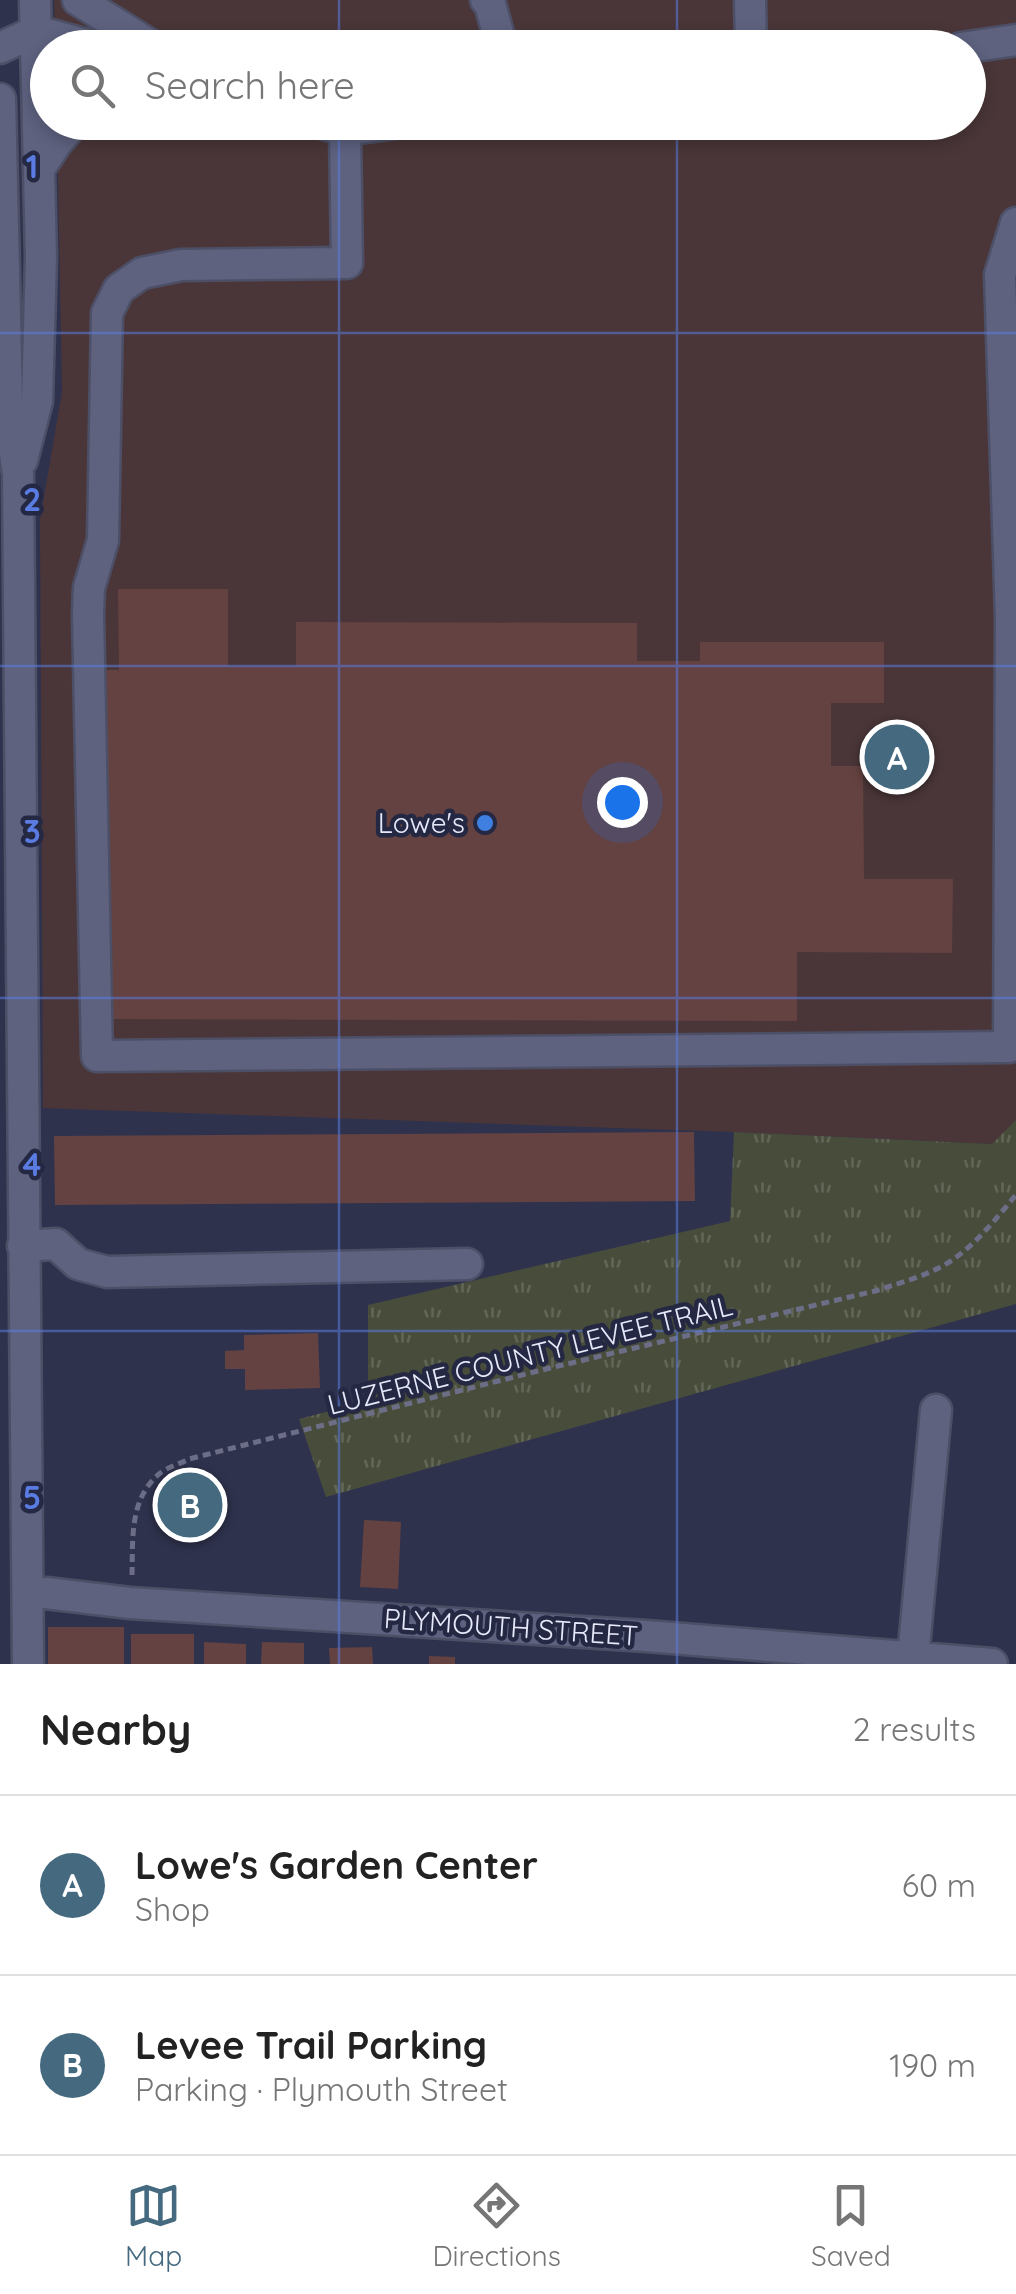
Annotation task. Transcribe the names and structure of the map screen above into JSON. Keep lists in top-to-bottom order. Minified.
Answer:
{"streets":{"street":["PLYMOUTH STREET"],"path":["LUZERNE COUNTY LEVEE TRAIL"]},"crossings":[["LUZERNE COUNTY LEVEE TRAIL","PLYMOUTH STREET"]],"places":["Lowe's"],"page":{"search":"Search here","pins":["A","B"],"heading":["Nearby","2 results"],"list":[{"mark":"A","name":"Lowe's Garden Center","note":"Shop","value":"60 m"},{"mark":"B","name":"Levee Trail Parking","note":"Parking · Plymouth Street","value":"190 m"}],"nav":["Map","Directions","Saved"]},"grid":{"rows":["1","2","3","4","5"]}}
